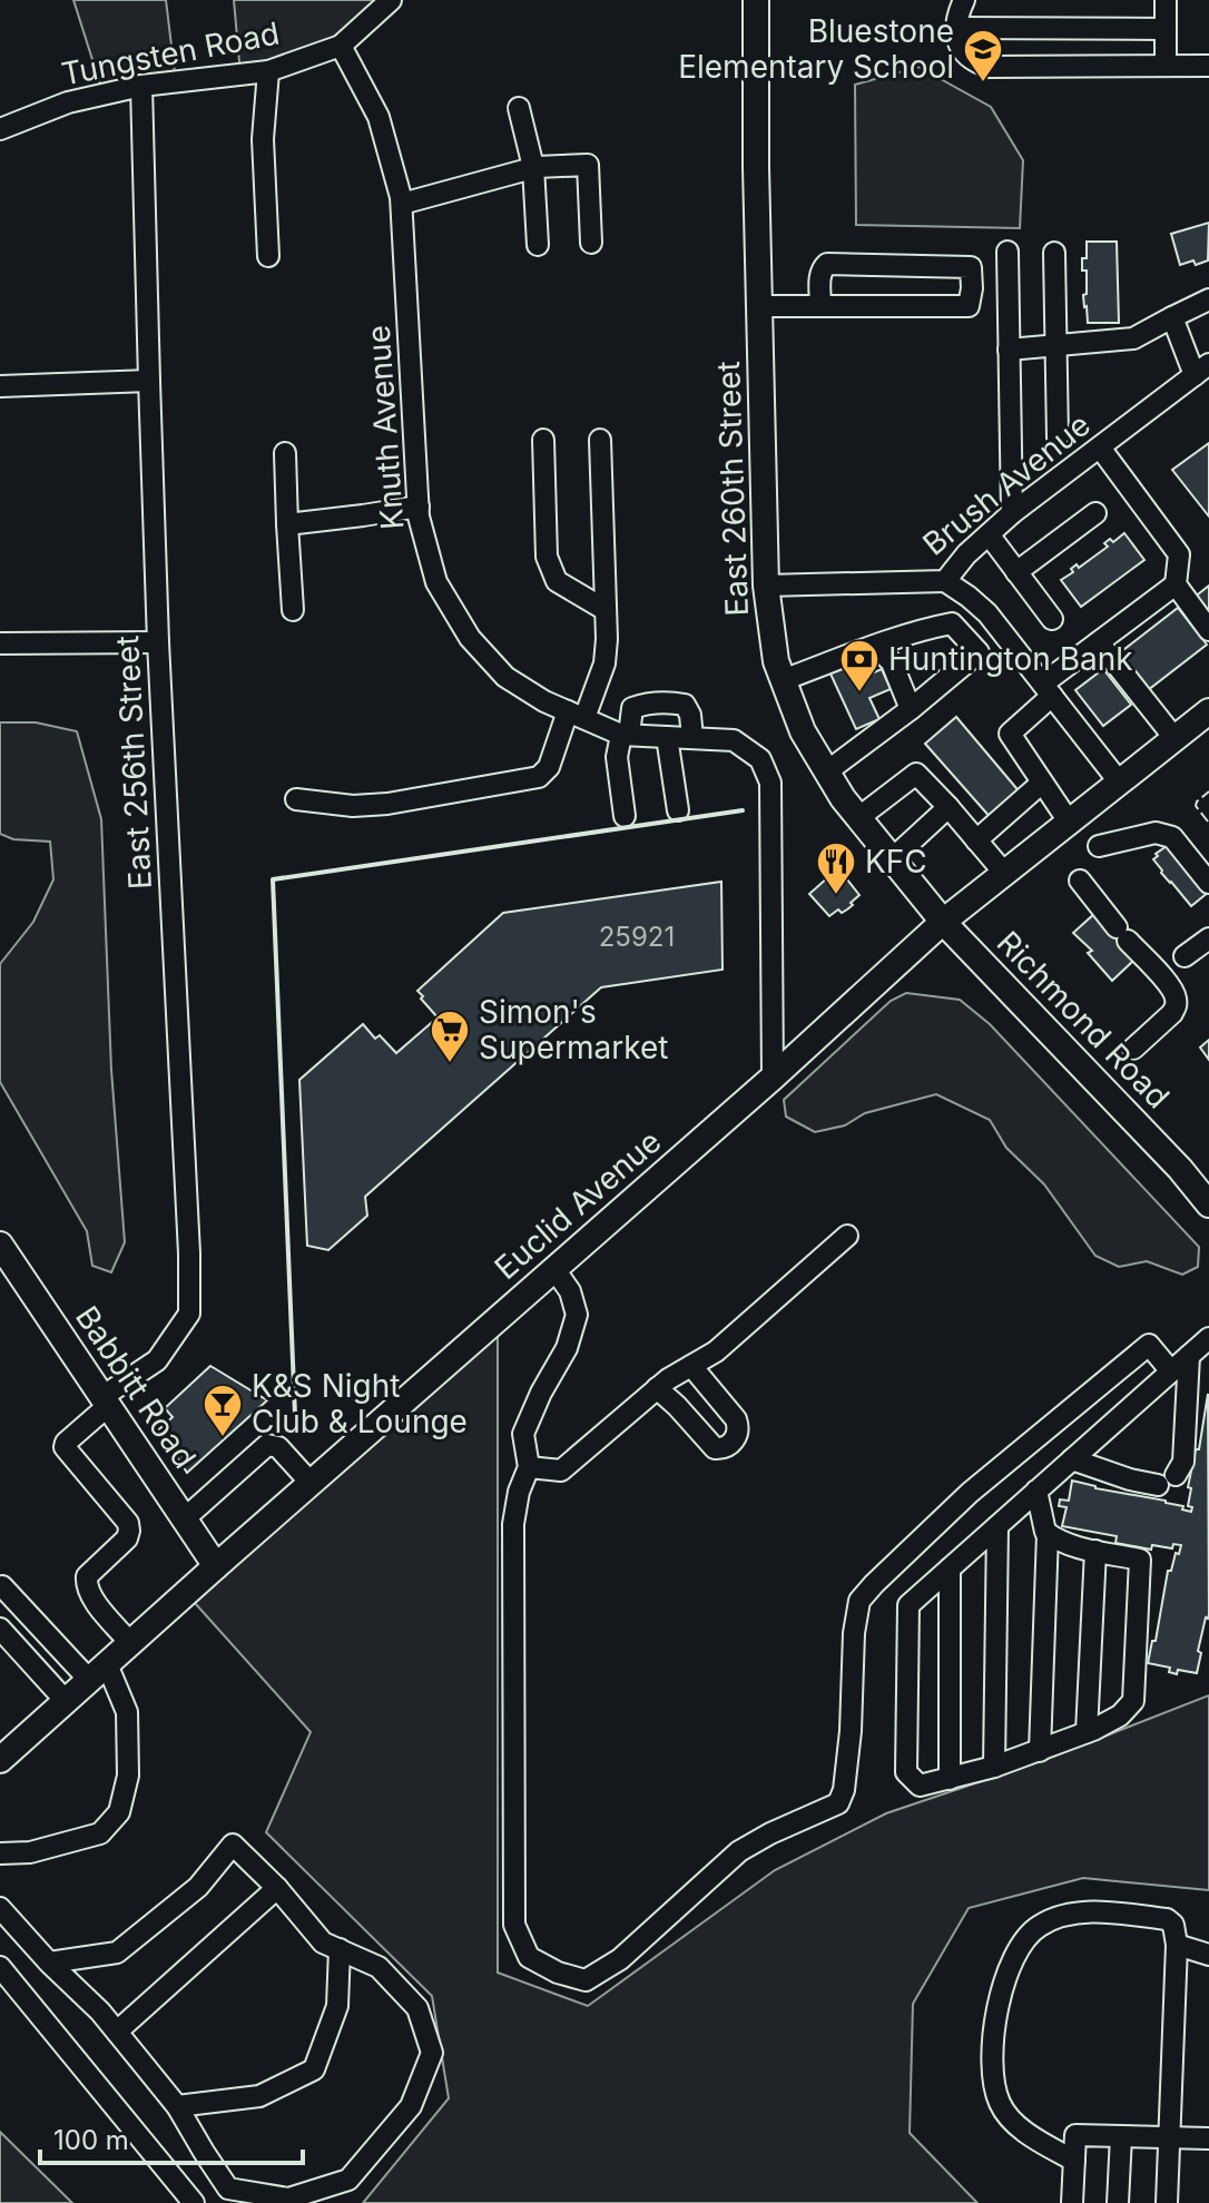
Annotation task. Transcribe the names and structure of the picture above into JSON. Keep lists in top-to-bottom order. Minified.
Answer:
{"streets":{"main road":["East 260th Street","Richmond Road","Euclid Avenue","Babbitt Road"],"street":["Tungsten Road","Knuth Avenue","Brush Avenue","East 256th Street"]},"crossings":[["Tungsten Road","Knuth Avenue"],["Tungsten Road","East 256th Street"],["Knuth Avenue","Euclid Avenue"],["Brush Avenue","East 260th Street"],["East 260th Street","Richmond Road"],["East 260th Street","Euclid Avenue"],["East 256th Street","Euclid Avenue"],["East 256th Street","Babbitt Road"],["Richmond Road","Euclid Avenue"],["Euclid Avenue","Babbitt Road"]],"places":{"school or university":["Bluestone Elementary School"],"bank":["Huntington Bank"],"restaurant":["KFC"],"supermarket":["Simon's Supermarket"],"bar":["K&S Night Club & Lounge"]},"house_numbers":["25921"],"scale_bar":"100 m"}
